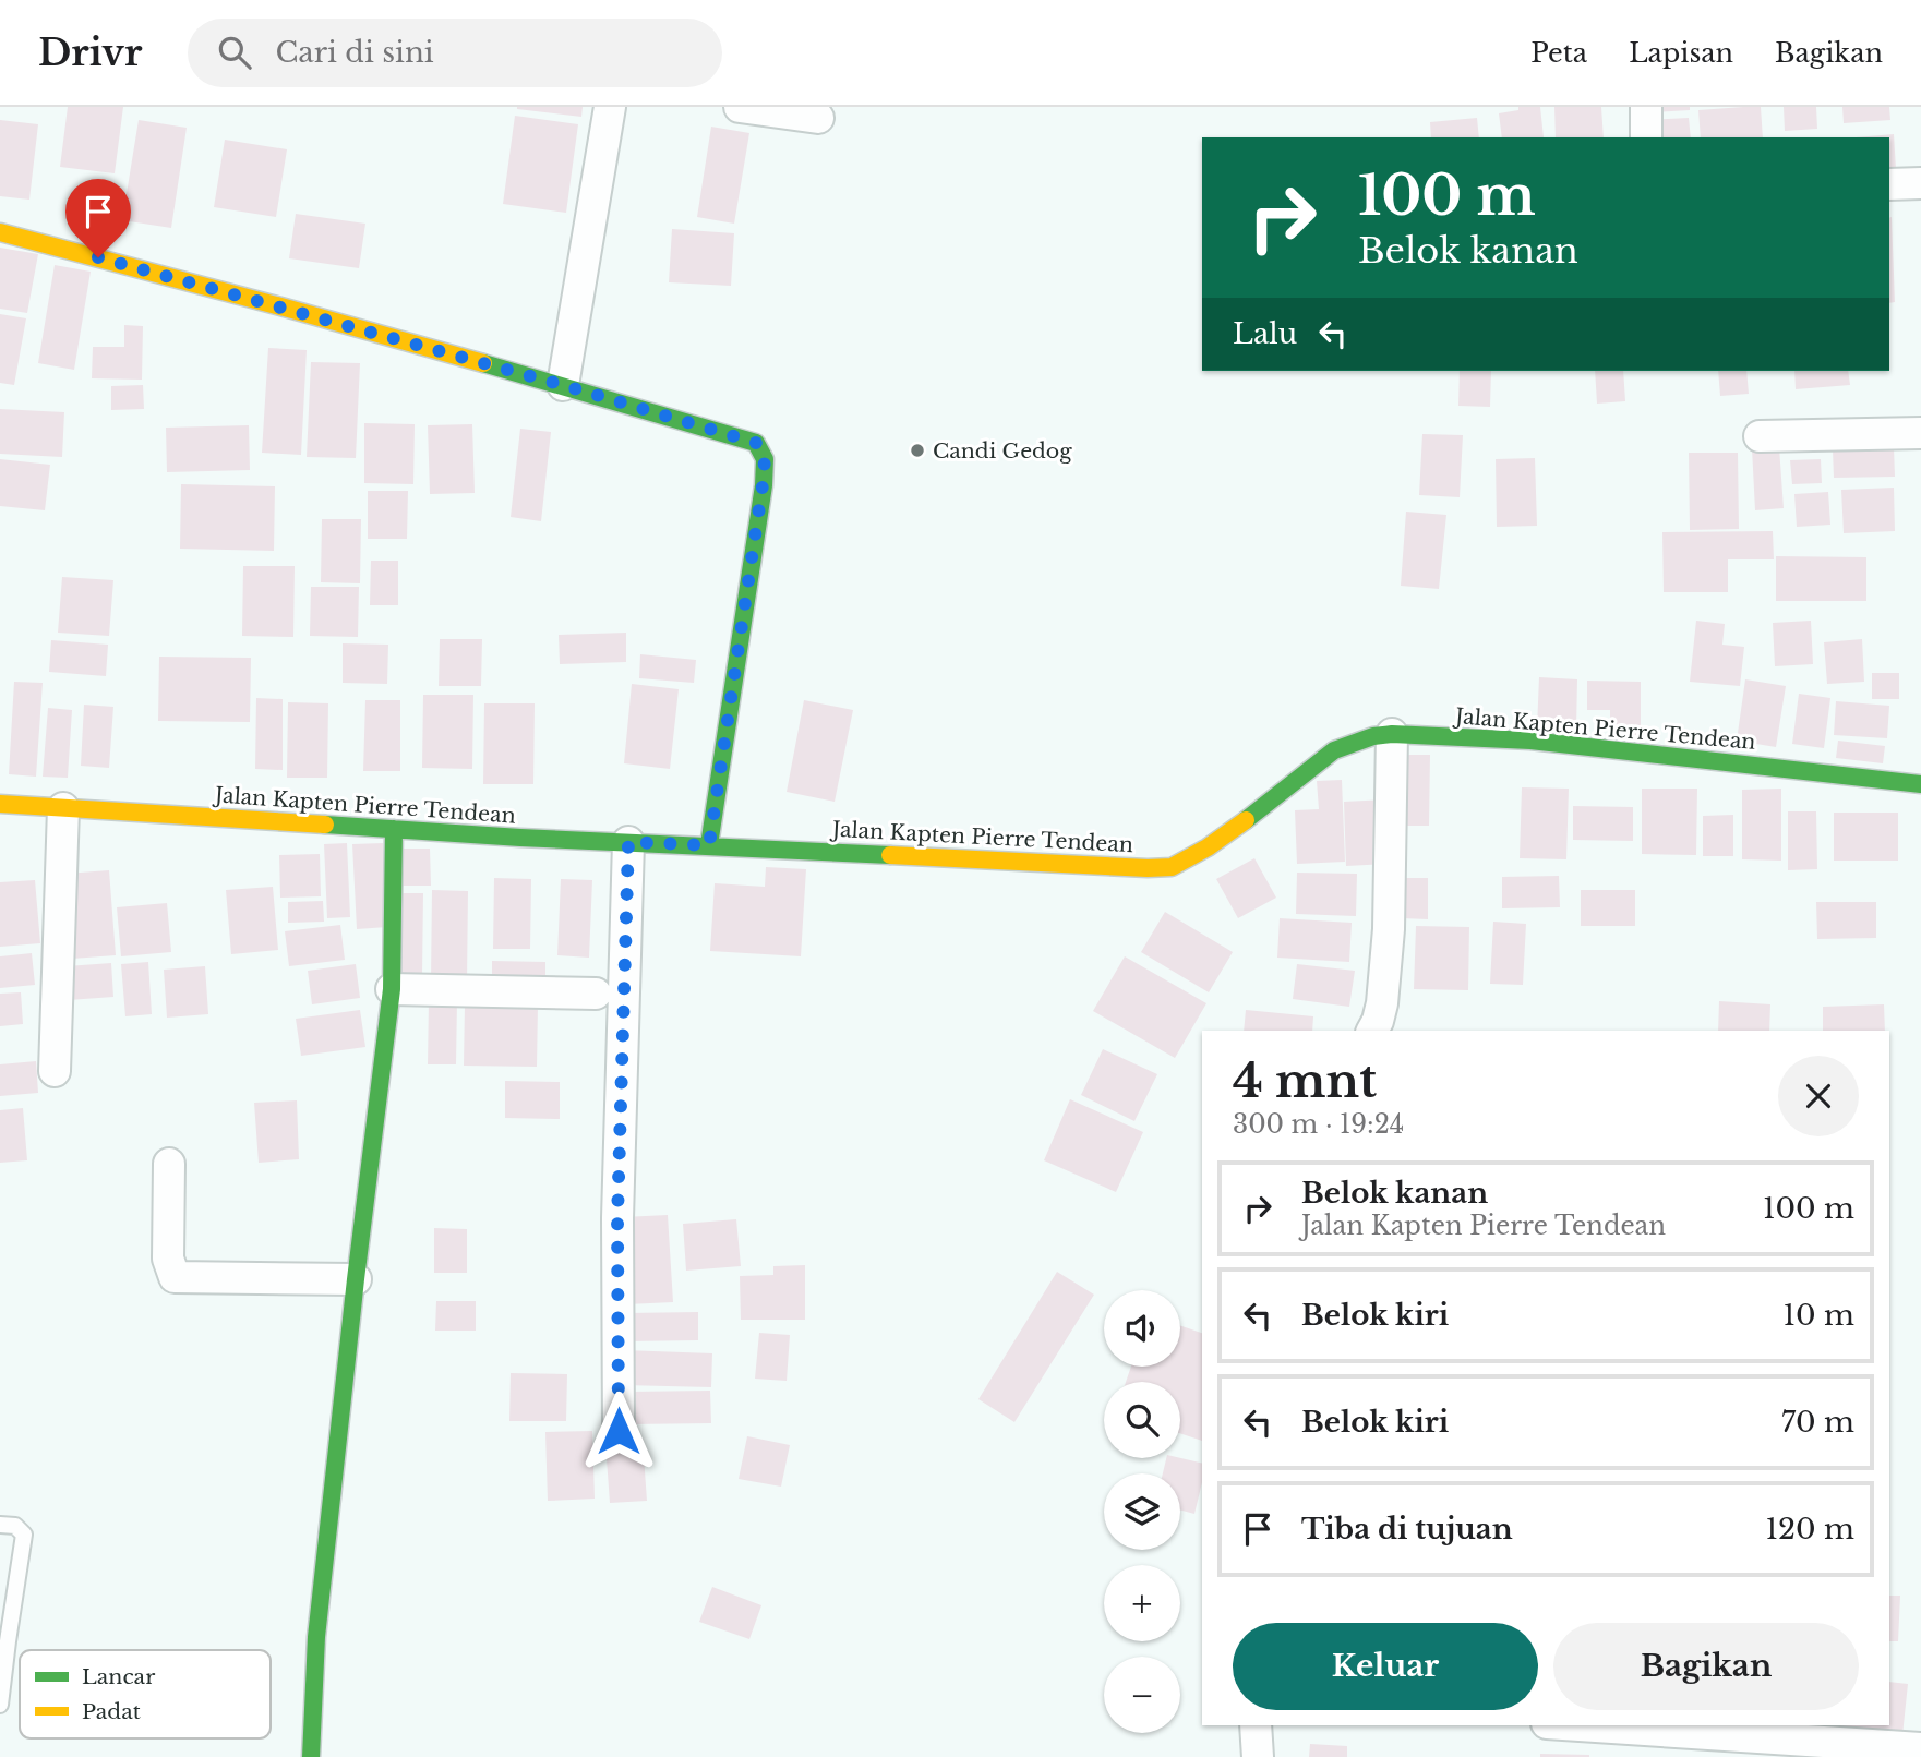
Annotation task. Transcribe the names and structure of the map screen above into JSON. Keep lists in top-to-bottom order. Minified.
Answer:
{"streets":{"street":["Jalan Kapten Pierre Tendean"]},"places":["Candi Gedog"],"legend":["Lancar","Padat"],"page":{"header":"Drivr","search":"Cari di sini","nav":["Peta","Lapisan","Bagikan"],"turn":["100 m","Belok kanan"],"then":"Lalu","heading":["4 mnt","300 m · 19:24"],"list":[{"name":"Belok kanan","note":"Jalan Kapten Pierre Tendean","value":"100 m"},{"name":"Belok kiri","value":"10 m"},{"name":"Belok kiri","value":"70 m"},{"name":"Tiba di tujuan","value":"120 m"}],"map_buttons":["+","−"],"buttons":["Keluar","Bagikan"]}}
